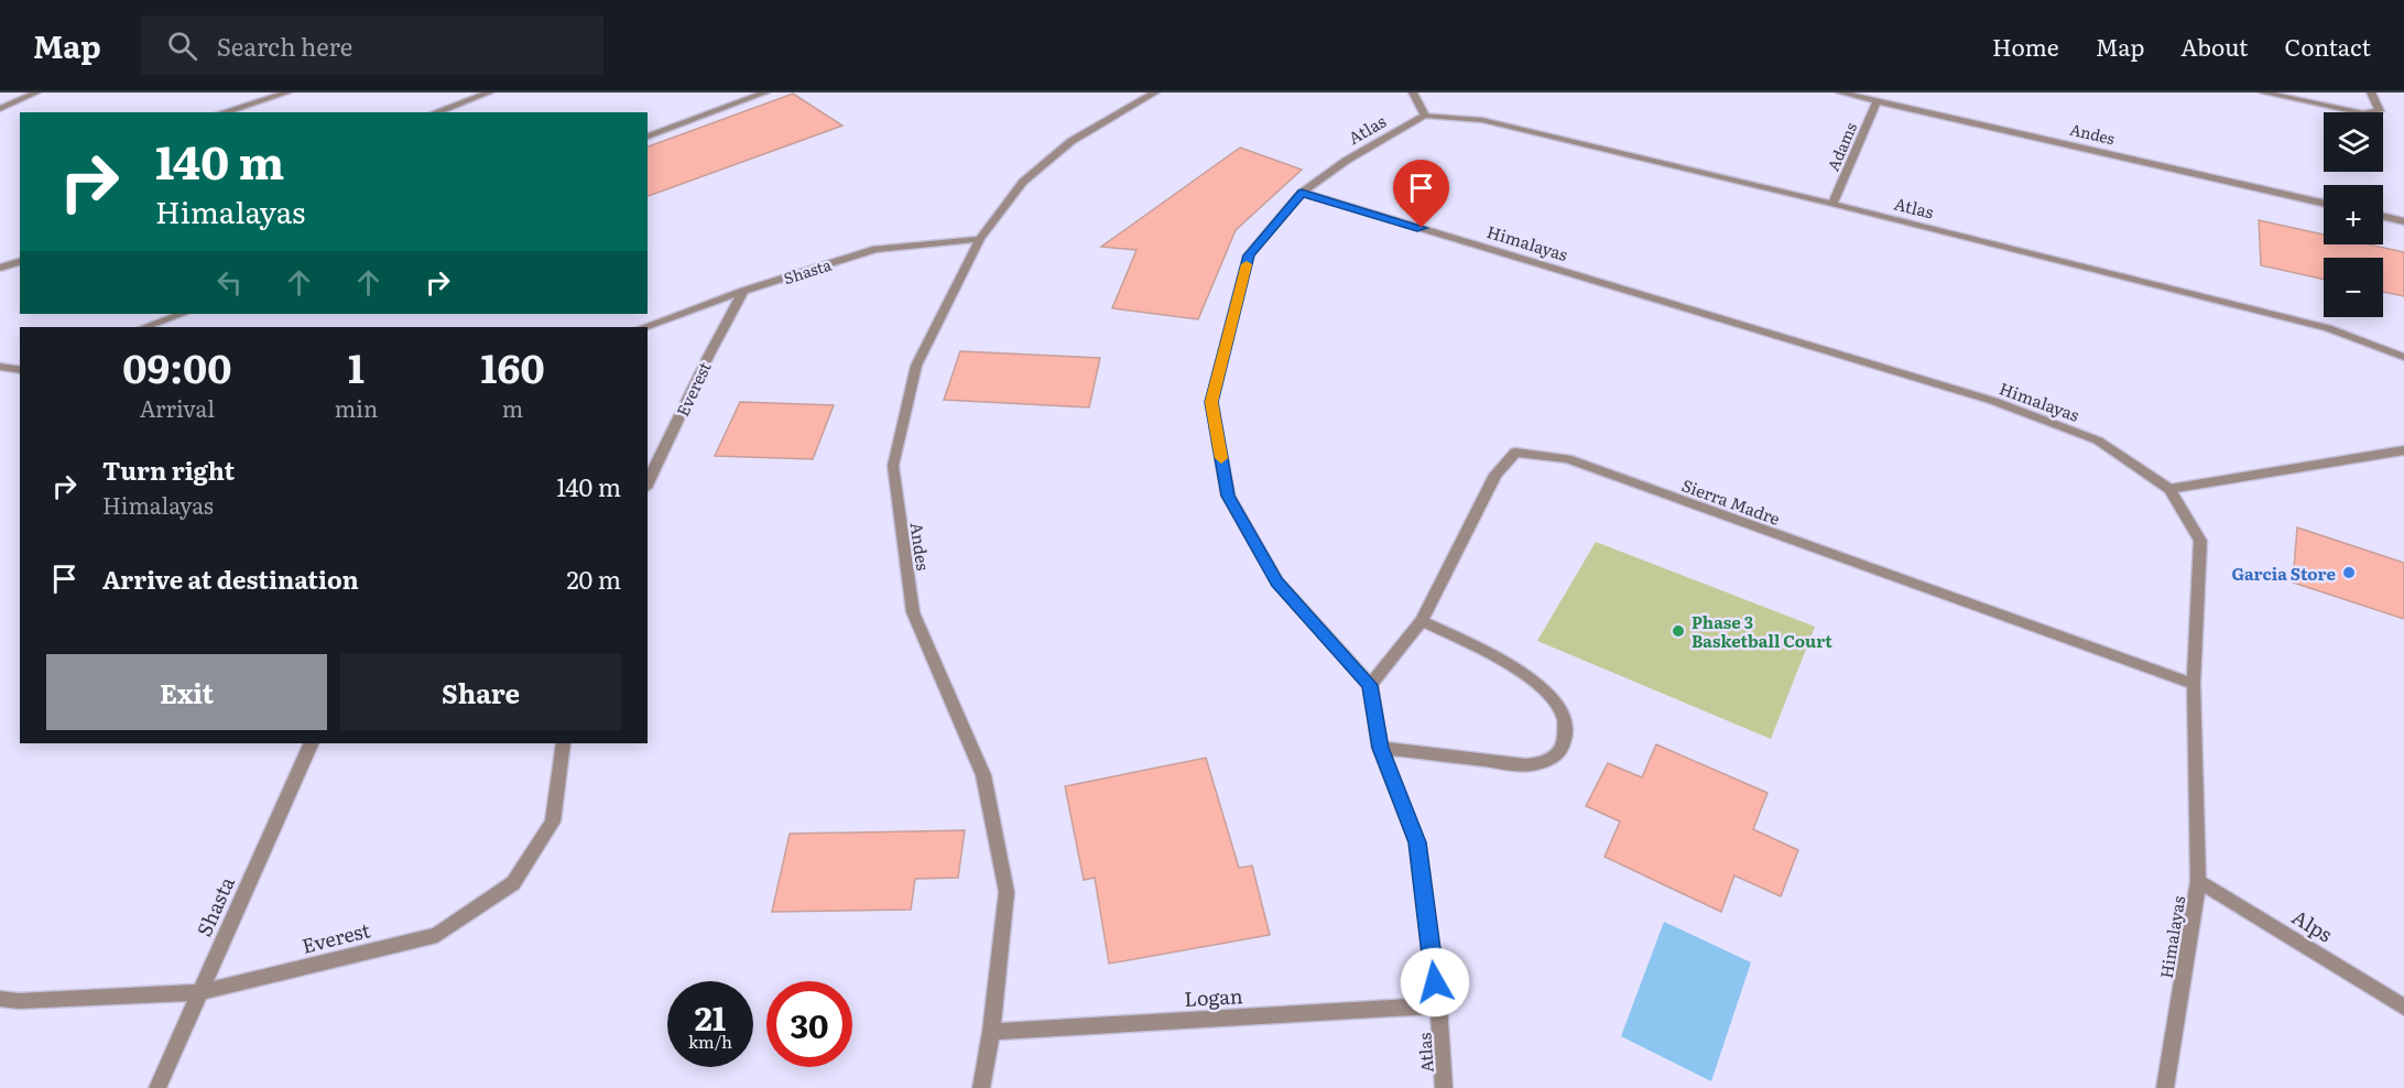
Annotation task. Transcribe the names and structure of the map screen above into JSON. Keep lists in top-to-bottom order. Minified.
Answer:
{"streets":{"street":["Atlas","Andes","Adams","Himalayas","Shasta","Everest","Sierra Madre","Alps","Logan"]},"crossings":[["Atlas","Adams"],["Atlas","Himalayas"],["Atlas","Sierra Madre"],["Atlas","Logan"],["Andes","Adams"],["Andes","Shasta"],["Andes","Logan"],["Himalayas","Sierra Madre"],["Himalayas","Alps"],["Shasta","Everest"]],"places":["Garcia Store","Phase 3 Basketball Court"],"page":{"header":"Map","search":"Search here","nav":["Home","Map","About","Contact"],"map_buttons":["+","−"],"turn":["140 m","Himalayas"],"eta":["09:00","Arrival","1","min","160","m"],"list":[{"name":"Turn right","note":"Himalayas","value":"140 m"},{"name":"Arrive at destination","value":"20 m"}],"buttons":["Exit","Share"],"speed":"21 km/h","limit":"30"}}
